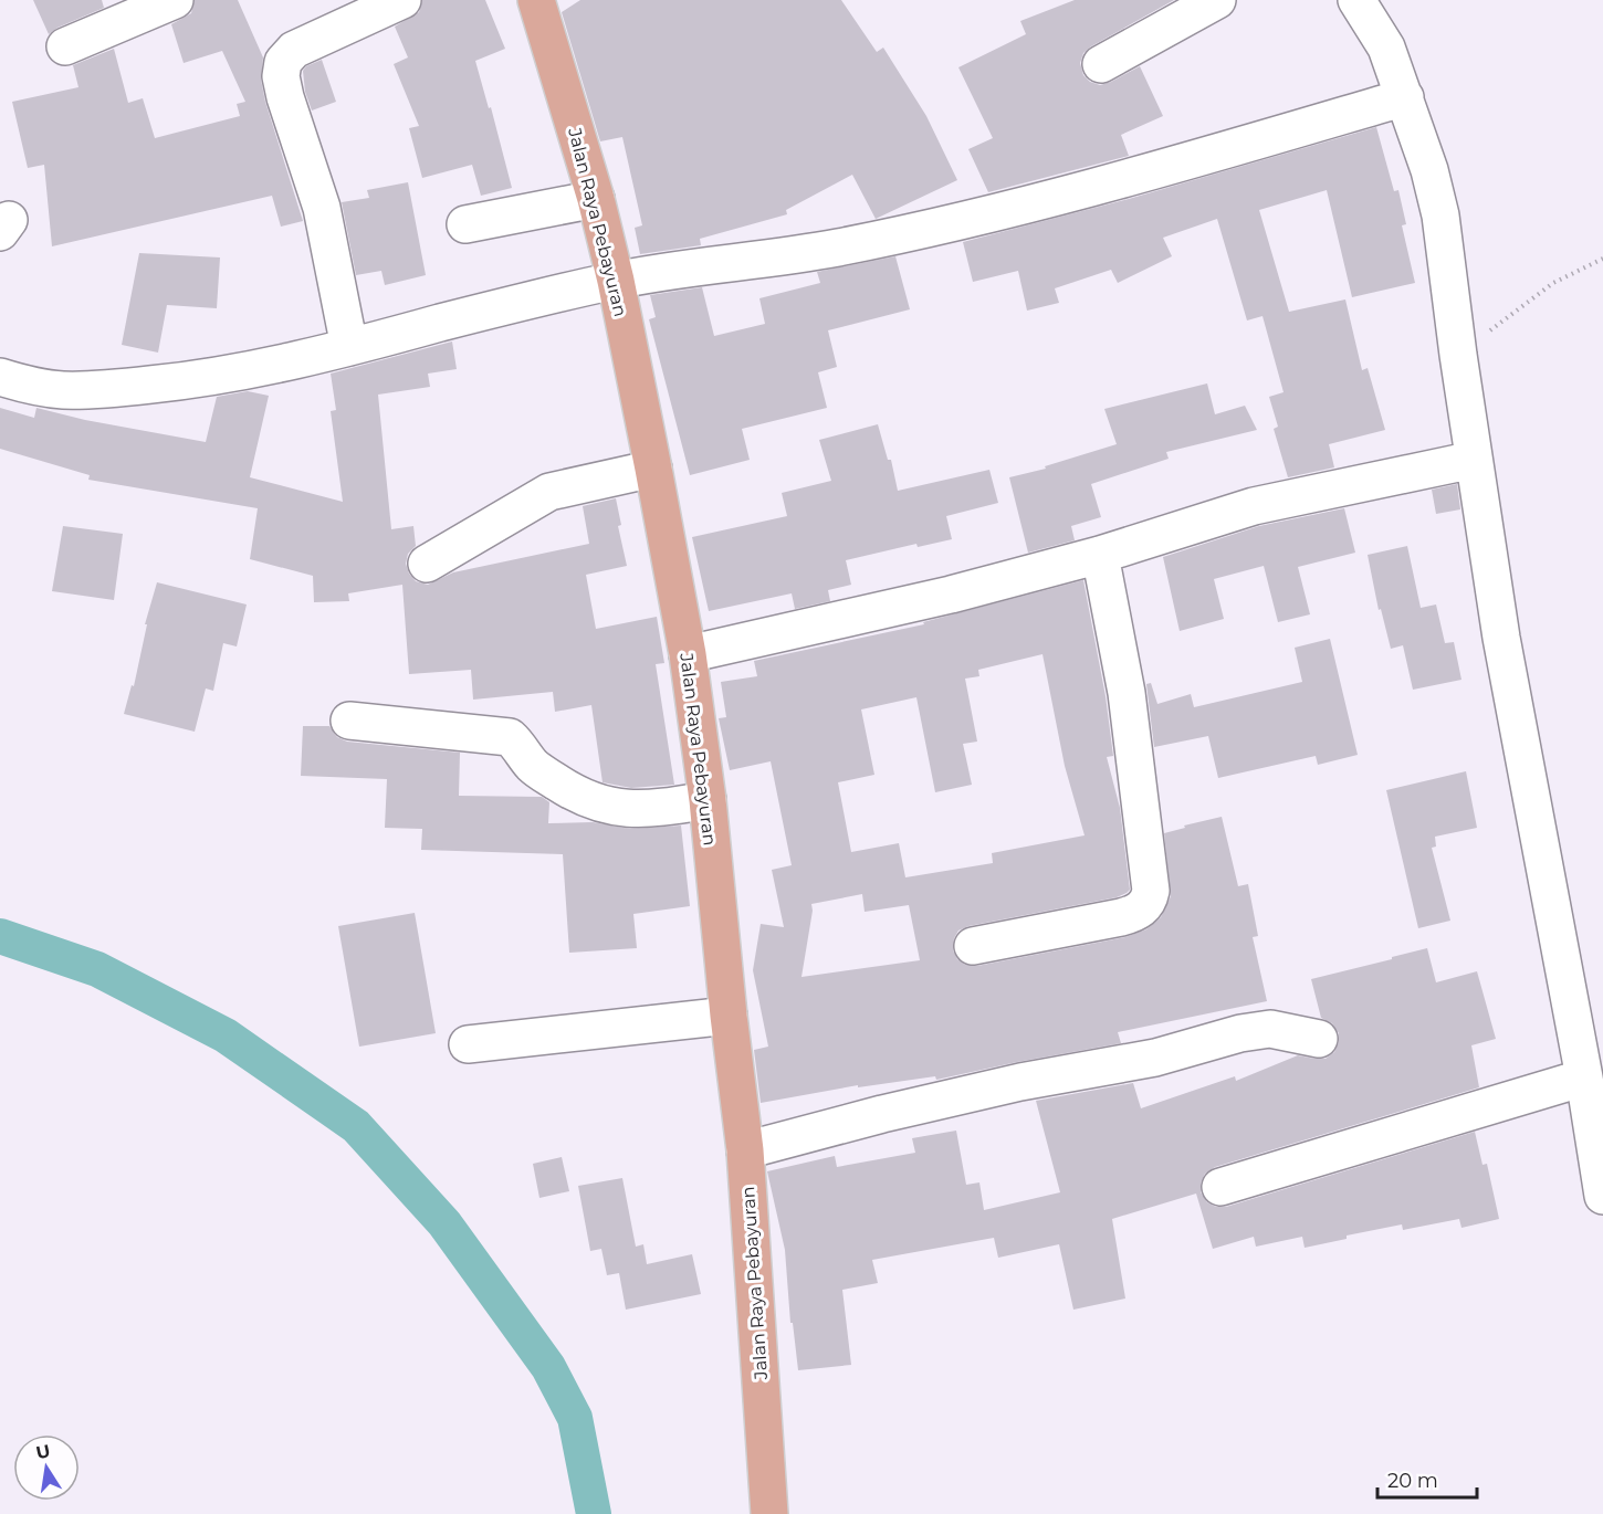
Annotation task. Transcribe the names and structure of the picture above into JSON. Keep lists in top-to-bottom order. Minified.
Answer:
{"streets":{"main road":["Jalan Raya Pebayuran"]},"scale_bar":"20 m","north":"top"}
